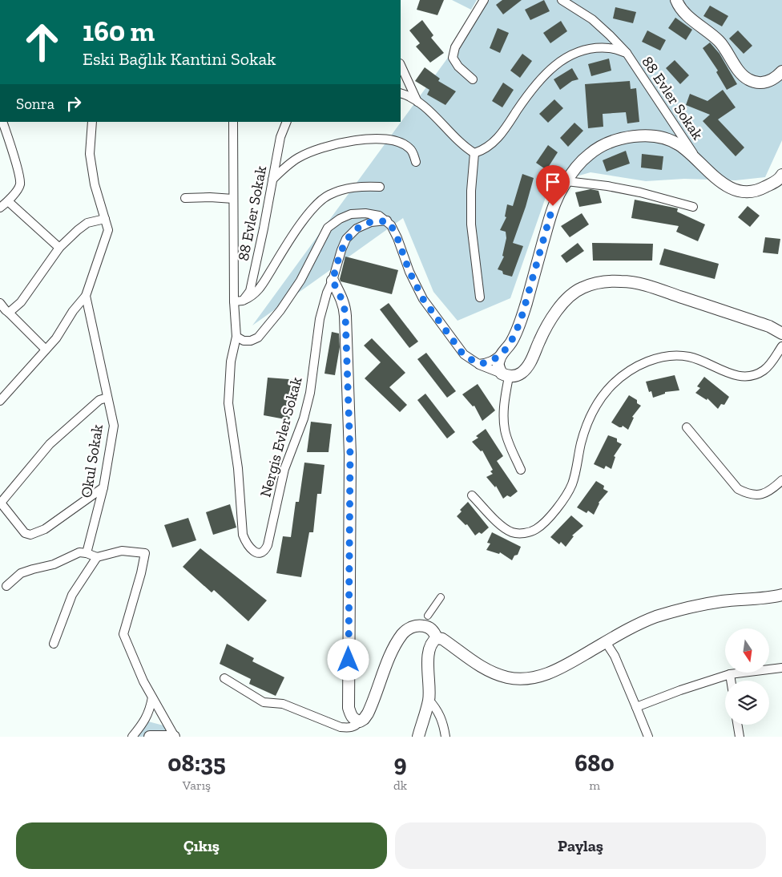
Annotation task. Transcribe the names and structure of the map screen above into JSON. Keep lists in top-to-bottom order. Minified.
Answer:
{"streets":{"street":["88 Evler Sokak","Nergis Evler Sokak","Okul Sokak"]},"north":"bottom","page":{"turn":["160 m","Eski Bağlık Kantini Sokak"],"then":"Sonra","eta":["08:35","Varış","9","dk","680","m"],"buttons":["Çıkış","Paylaş"]}}
